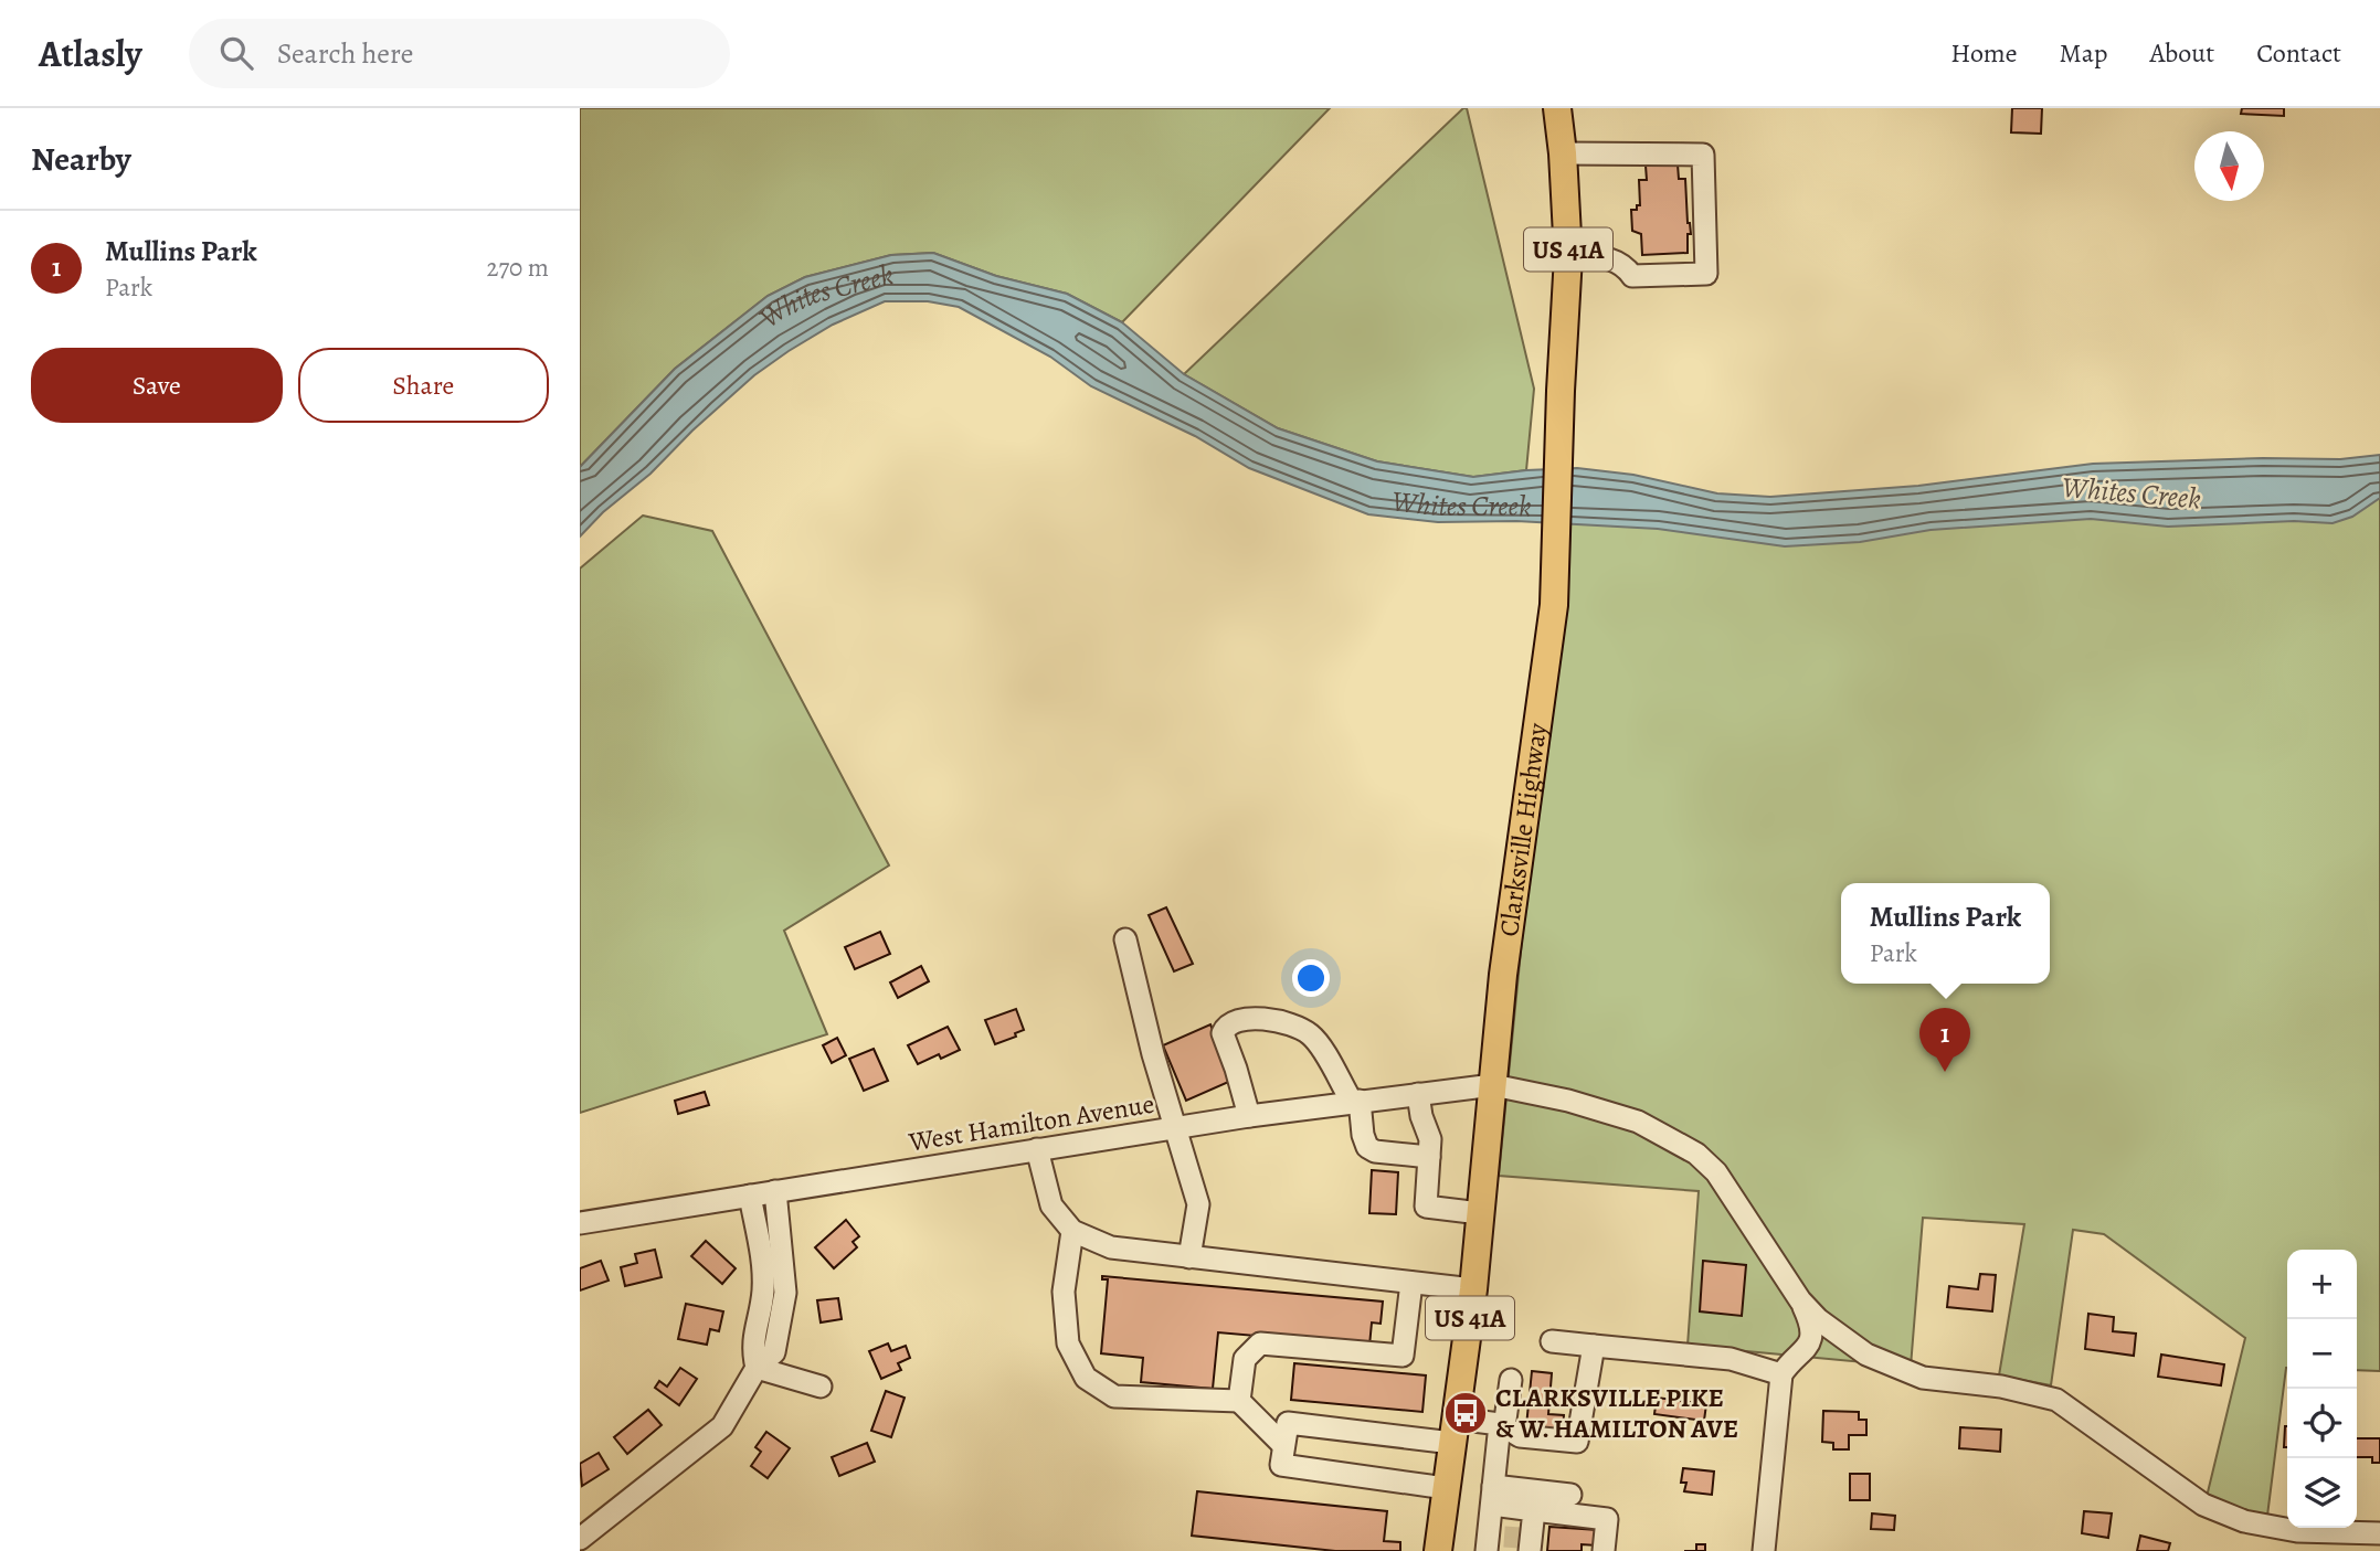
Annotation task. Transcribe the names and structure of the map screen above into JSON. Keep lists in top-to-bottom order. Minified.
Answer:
{"streets":{"main road":["US 41A","Clarksville Highway"],"street":["West Hamilton Avenue"]},"crossings":[["Clarksville Highway","West Hamilton Avenue"]],"water":["Whites Creek"],"places":{"bus stop":["CLARKSVILLE PIKE & W. HAMILTON AVE"]},"north":"bottom","page":{"header":"Atlasly","search":"Search here","nav":["Home","Map","About","Contact"],"heading":"Nearby","list":[{"mark":"1","name":"Mullins Park","note":"Park","value":"270 m"}],"buttons":["Save","Share"],"popup":["Mullins Park","Park"],"pins":"1","map_buttons":["+","−"]}}
